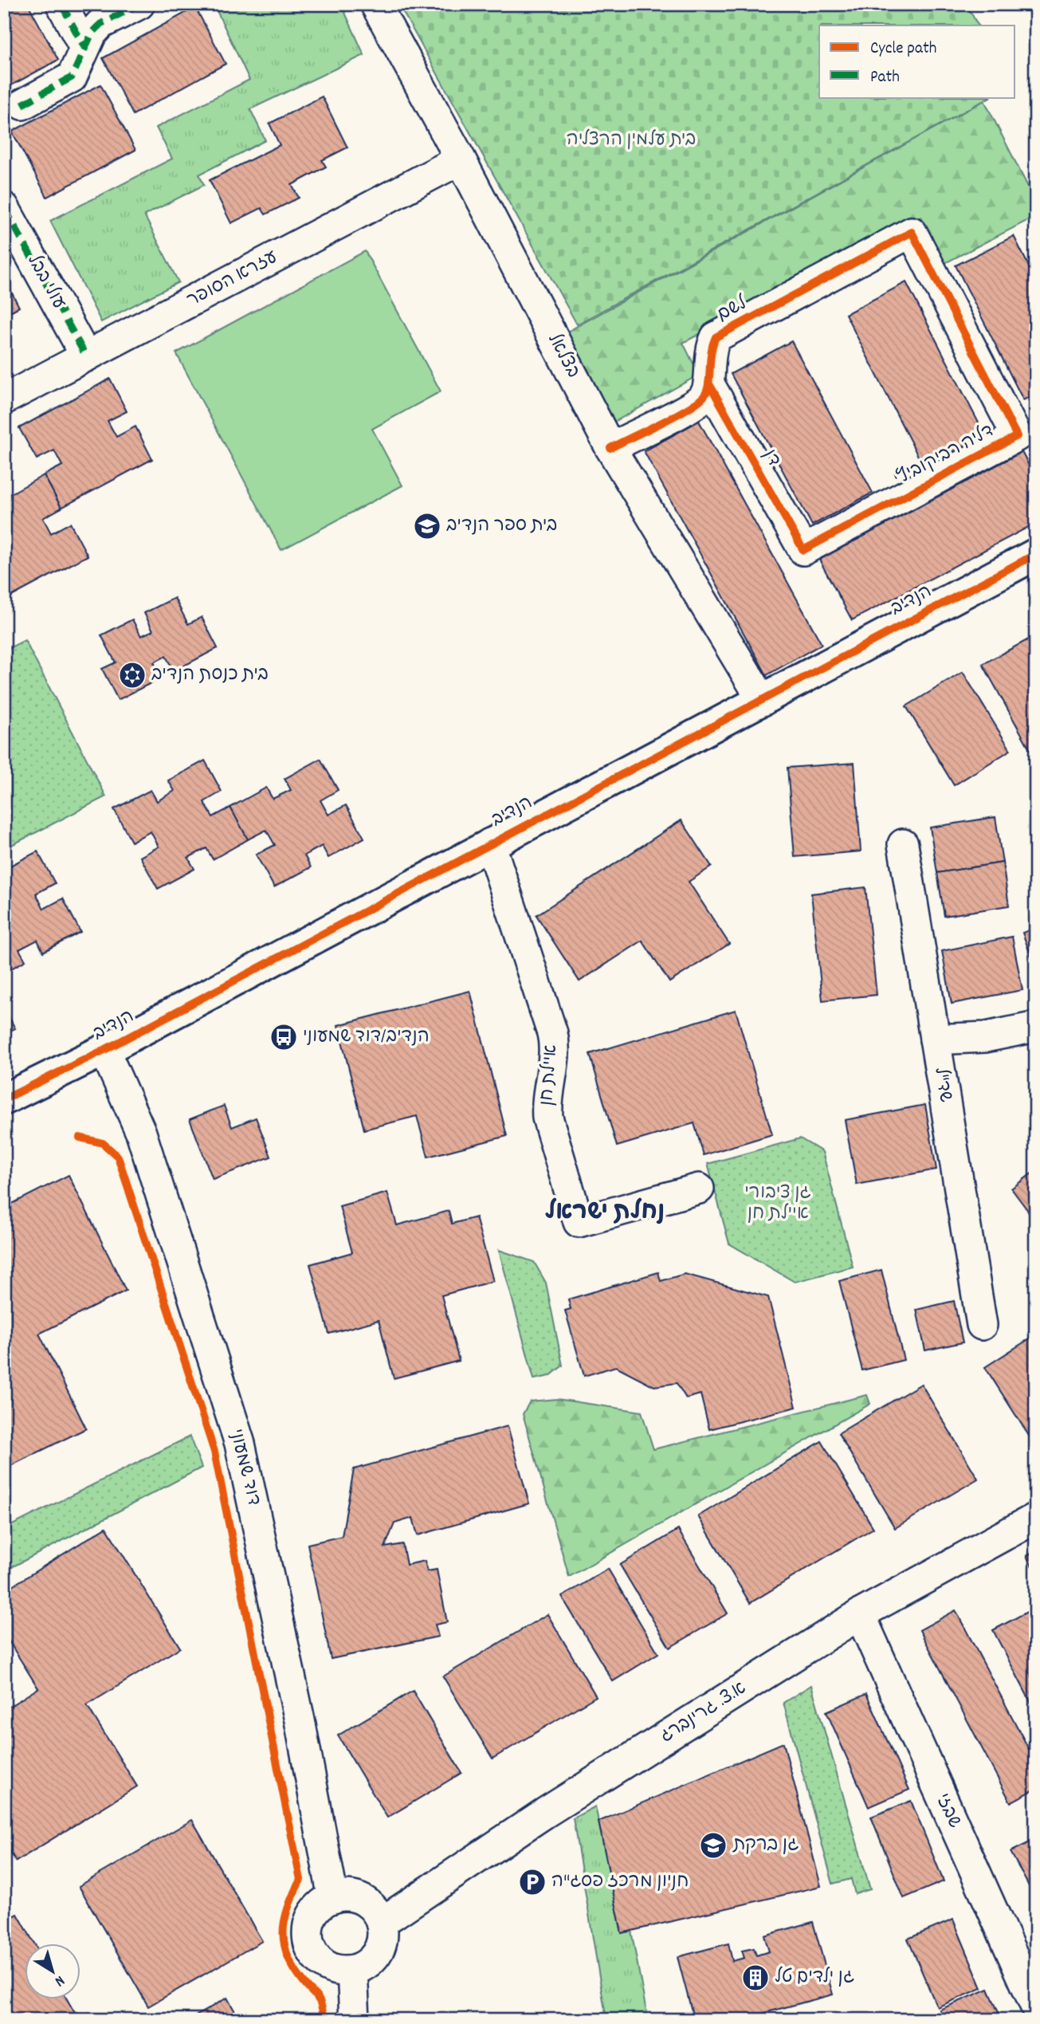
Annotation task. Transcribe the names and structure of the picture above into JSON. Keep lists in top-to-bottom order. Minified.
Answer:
{"streets":{"street":["עזרא הסופר","עולי בבל","לשם","בצלאל","'דליה רביקוביץ","דן","הנדיב","איילת חן","שד\"ל","דוד שמעוני","א.צ. גרינברג","שבזי"]},"crossings":[["עזרא הסופר","עולי בבל"],["עזרא הסופר","בצלאל"],["לשם","'דליה רביקוביץ"],["לשם","דן"],["בצלאל","הנדיב"],["'דליה רביקוביץ","דן"],["הנדיב","איילת חן"],["הנדיב","דוד שמעוני"],["דוד שמעוני","א.צ. גרינברג"],["א.צ. גרינברג","שבזי"]],"districts":["נחלת ישראל"],"parks":["בית עלמין הרצליה","גן ציבורי איילת חן"],"places":{"school or university":["בית ספר הנדיב","גן ברקת"],"synagogue":["בית כנסת הנדיב"],"bus stop":["הנדיב/דוד שמעוני"],"parking":["חניון מרכז פסג\"ה"],"building":["גן ילדים טל"]},"legend":["Cycle path","Path"],"north":"bottom right"}
